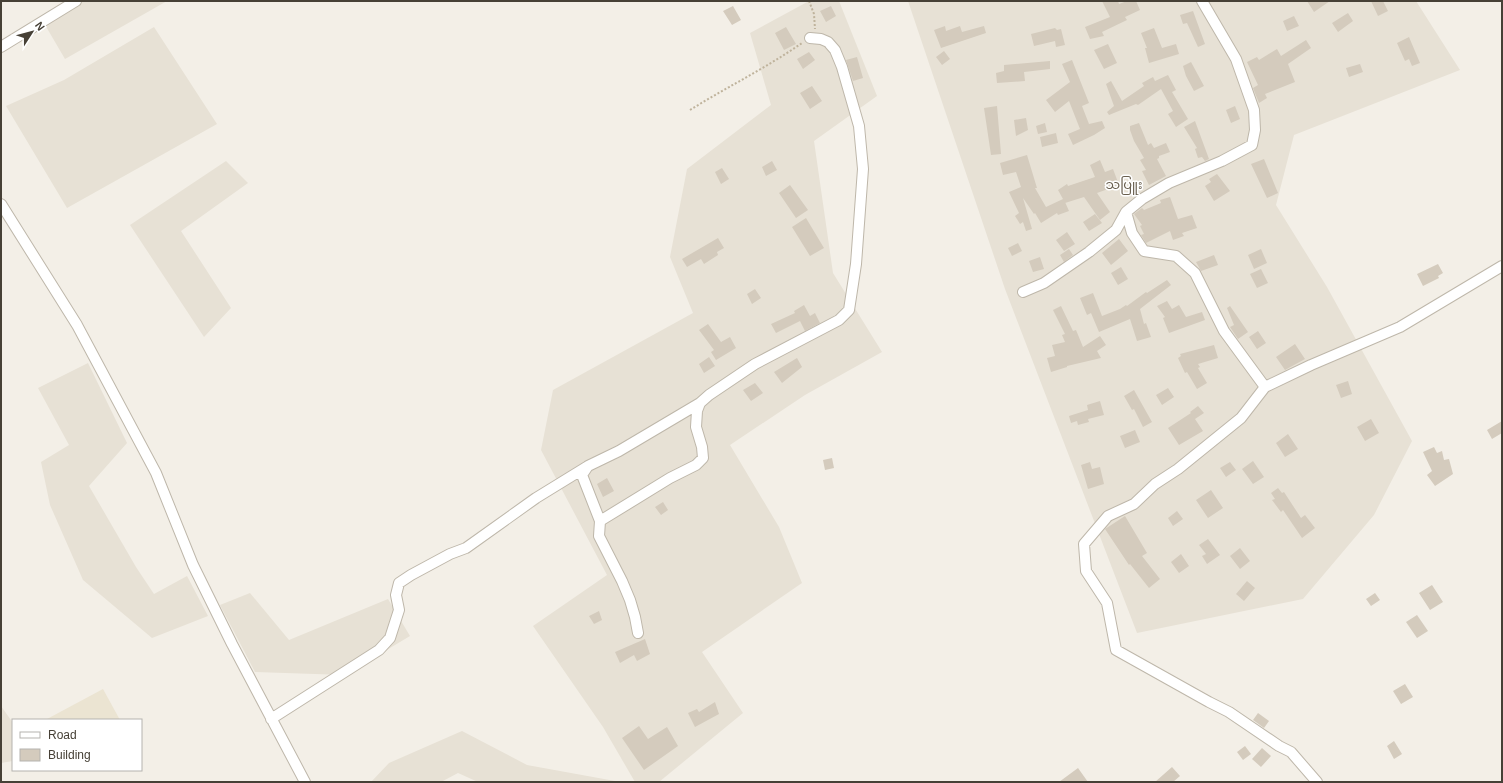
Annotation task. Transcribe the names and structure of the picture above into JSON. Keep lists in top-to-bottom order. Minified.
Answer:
{"districts":["သပြူး"],"legend":["Road","Building"],"north":"top right"}
